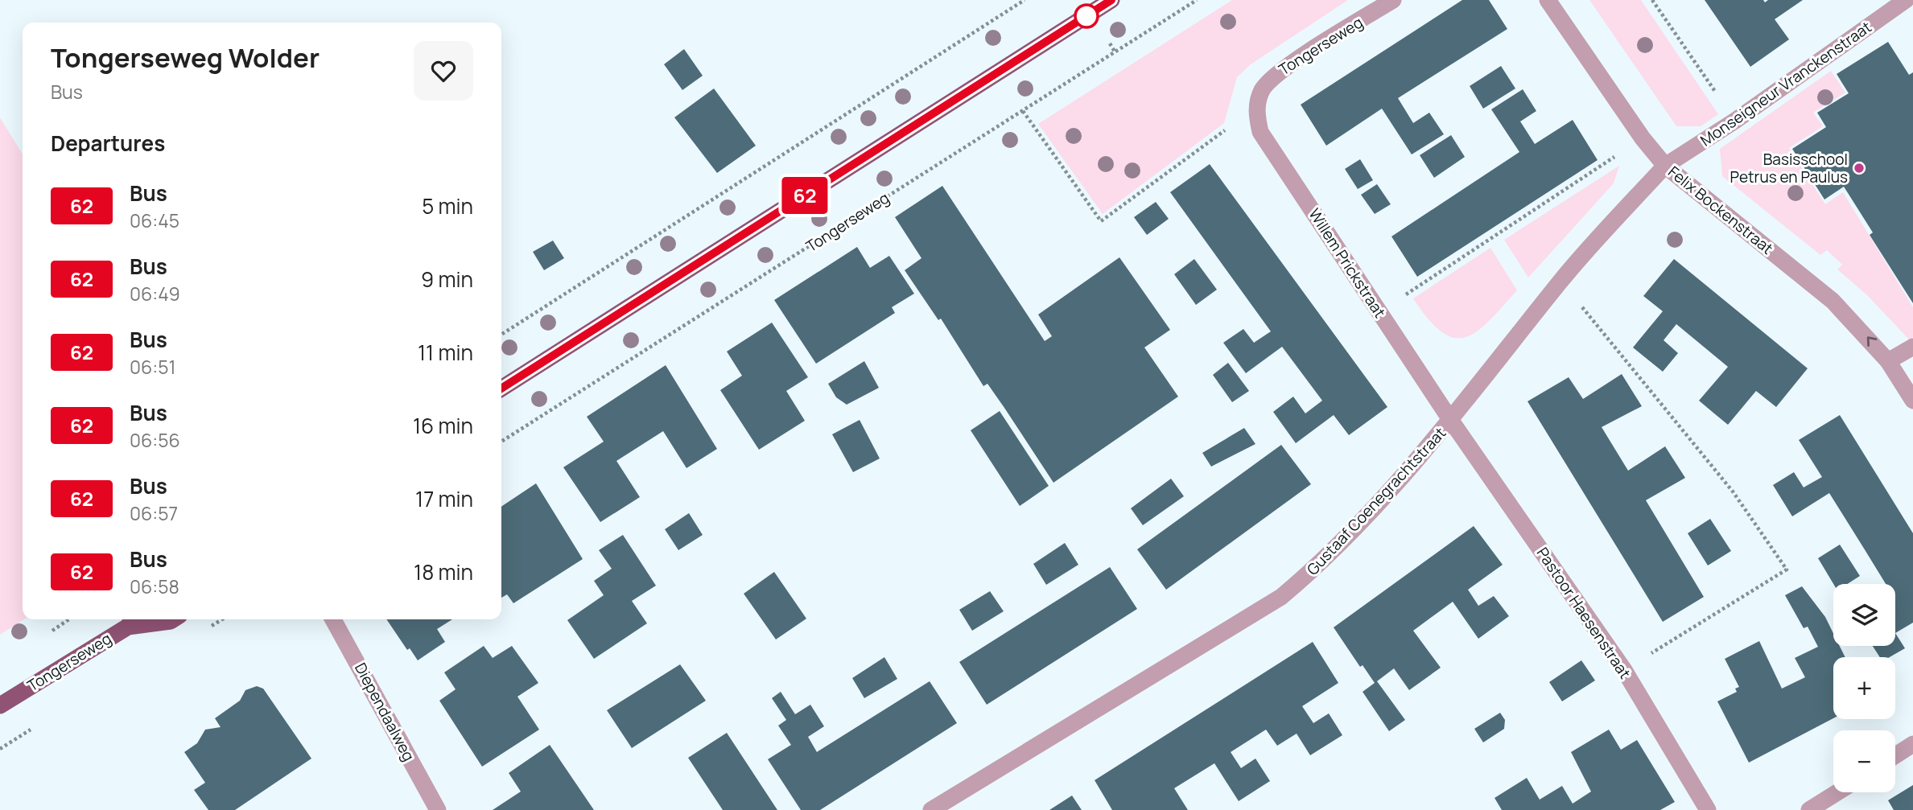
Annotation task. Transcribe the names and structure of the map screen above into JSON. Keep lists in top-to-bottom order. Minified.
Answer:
{"streets":{"main road":["Tongerseweg"],"street":["Monseigneur Vranckenstraat","Felix Bockenstraat","Willem Prickstraat","Gustaaf Coenegrachtstraat","Pastoor Haesenstraat","Diependaalweg"]},"crossings":[["Tongerseweg","Willem Prickstraat"],["Monseigneur Vranckenstraat","Felix Bockenstraat"],["Monseigneur Vranckenstraat","Gustaaf Coenegrachtstraat"],["Felix Bockenstraat","Gustaaf Coenegrachtstraat"],["Willem Prickstraat","Gustaaf Coenegrachtstraat"],["Willem Prickstraat","Pastoor Haesenstraat"],["Gustaaf Coenegrachtstraat","Pastoor Haesenstraat"]],"one_way":["Felix Bockenstraat"],"places":["Basisschool Petrus en Paulus"],"lines":["bus line 62"],"page":{"on_map":"62","heading":[["Tongerseweg Wolder","Bus"],"Departures"],"list":[{"mark":"62","name":"Bus","note":"06:45","value":"5 min"},{"mark":"62","name":"Bus","note":"06:49","value":"9 min"},{"mark":"62","name":"Bus","note":"06:51","value":"11 min"},{"mark":"62","name":"Bus","note":"06:56","value":"16 min"},{"mark":"62","name":"Bus","note":"06:57","value":"17 min"},{"mark":"62","name":"Bus","note":"06:58","value":"18 min"}],"map_buttons":["+","−"]}}
